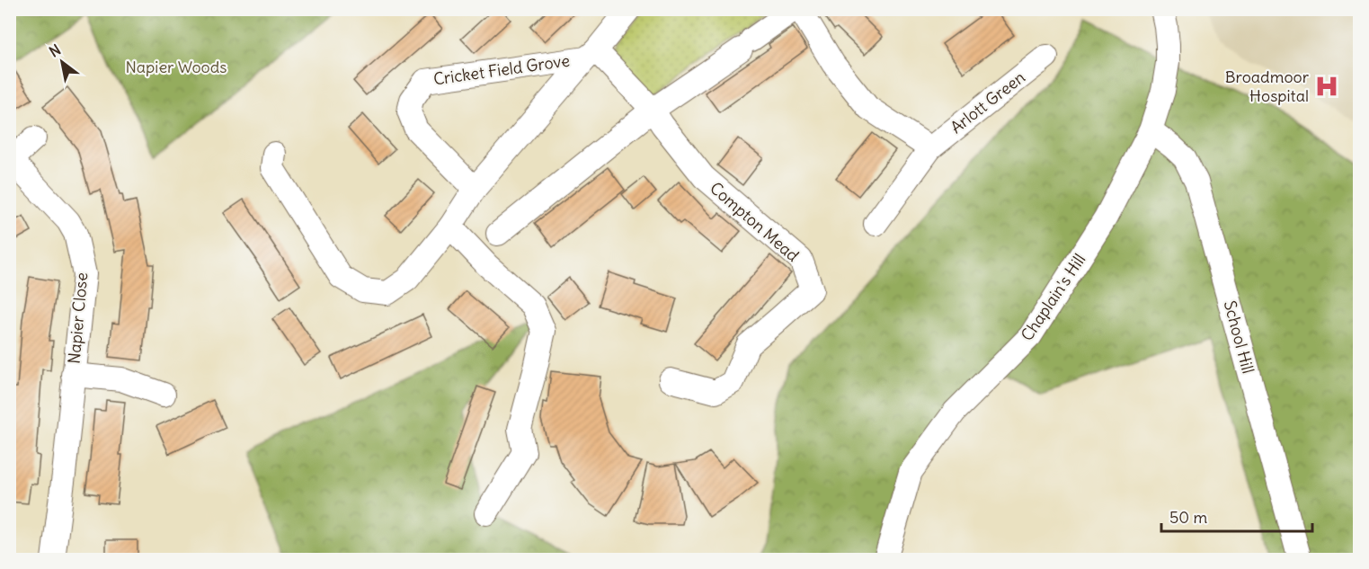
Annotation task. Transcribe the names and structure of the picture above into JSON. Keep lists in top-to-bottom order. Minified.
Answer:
{"streets":{"street":["Cricket Field Grove","Arlott Green","Compton Mead","Chaplain's Hill","Napier Close","School Hill"]},"crossings":[["Cricket Field Grove","Compton Mead"],["Chaplain's Hill","School Hill"]],"parks":["Napier Woods"],"places":{"hospital":["Broadmoor Hospital"]},"scale_bar":"50 m","north":"top left"}
